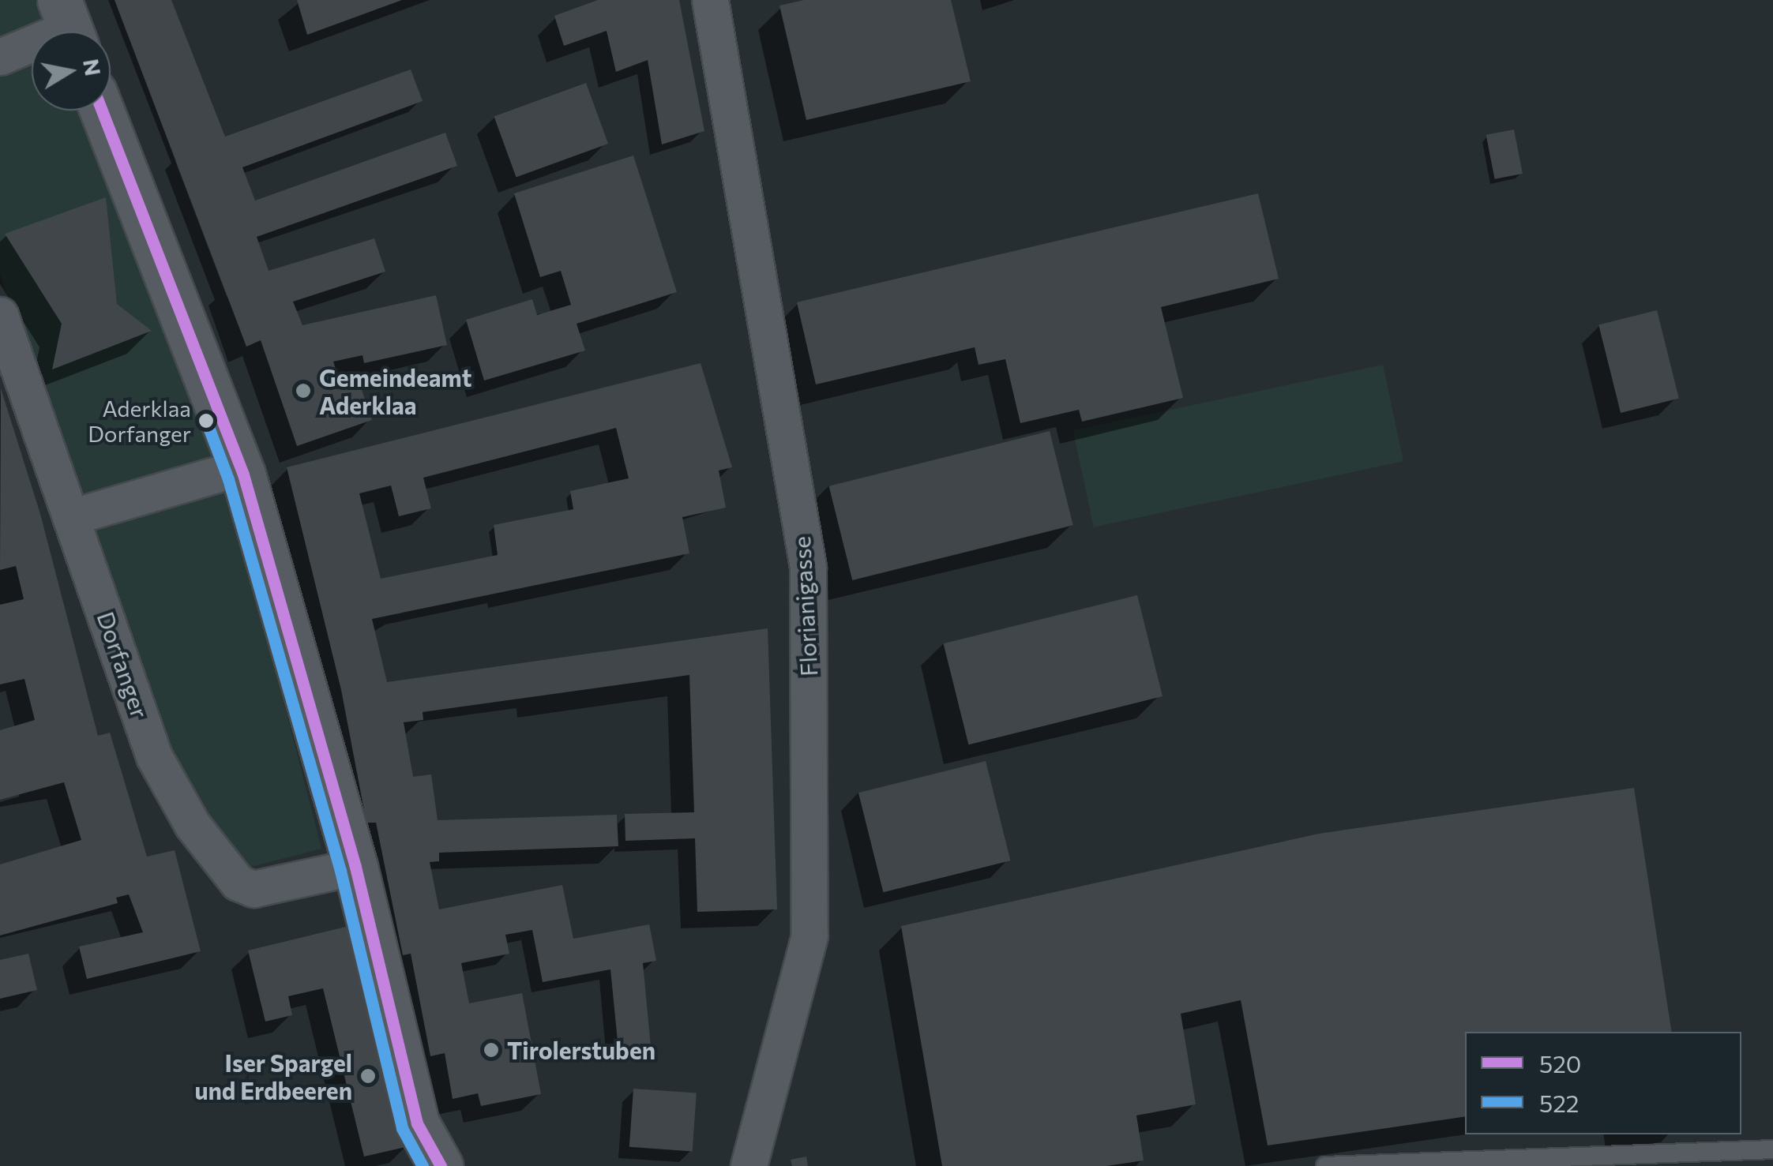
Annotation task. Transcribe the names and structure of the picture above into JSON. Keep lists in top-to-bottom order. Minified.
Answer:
{"streets":{"street":["Florianigasse","Dorfanger"]},"places":["Gemeindeamt Aderklaa","Aderklaa Dorfanger","Tirolerstuben","Iser Spargel und Erdbeeren"],"lines":["transit line 520","transit line 522"],"legend":["520","522"],"north":"right"}
